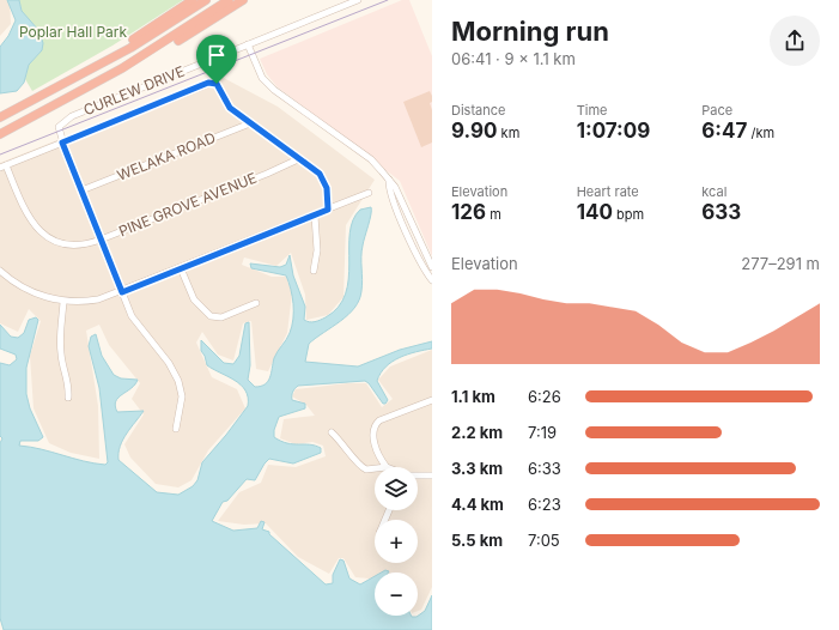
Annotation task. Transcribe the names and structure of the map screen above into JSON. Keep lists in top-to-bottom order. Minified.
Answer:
{"streets":{"street":["CURLEW DRIVE","WELAKA ROAD","PINE GROVE AVENUE"]},"crossings":[["CURLEW DRIVE","WELAKA ROAD"],["CURLEW DRIVE","PINE GROVE AVENUE"]],"parks":["Poplar Hall Park"],"page":{"heading":["Morning run","06:41 · 9 × 1.1 km"],"stats":[["Distance","9.90 km"],["Time","1:07:09"],["Pace","6:47 /km"],["Elevation","126 m"],["Heart rate","140 bpm"],["kcal","633"]],"chart":["Elevation","277–291 m"],"list":[{"name":"1.1 km","note":"6:26"},{"name":"2.2 km","note":"7:19"},{"name":"3.3 km","note":"6:33"},{"name":"4.4 km","note":"6:23"},{"name":"5.5 km","note":"7:05"}],"map_buttons":["+","−"]}}
